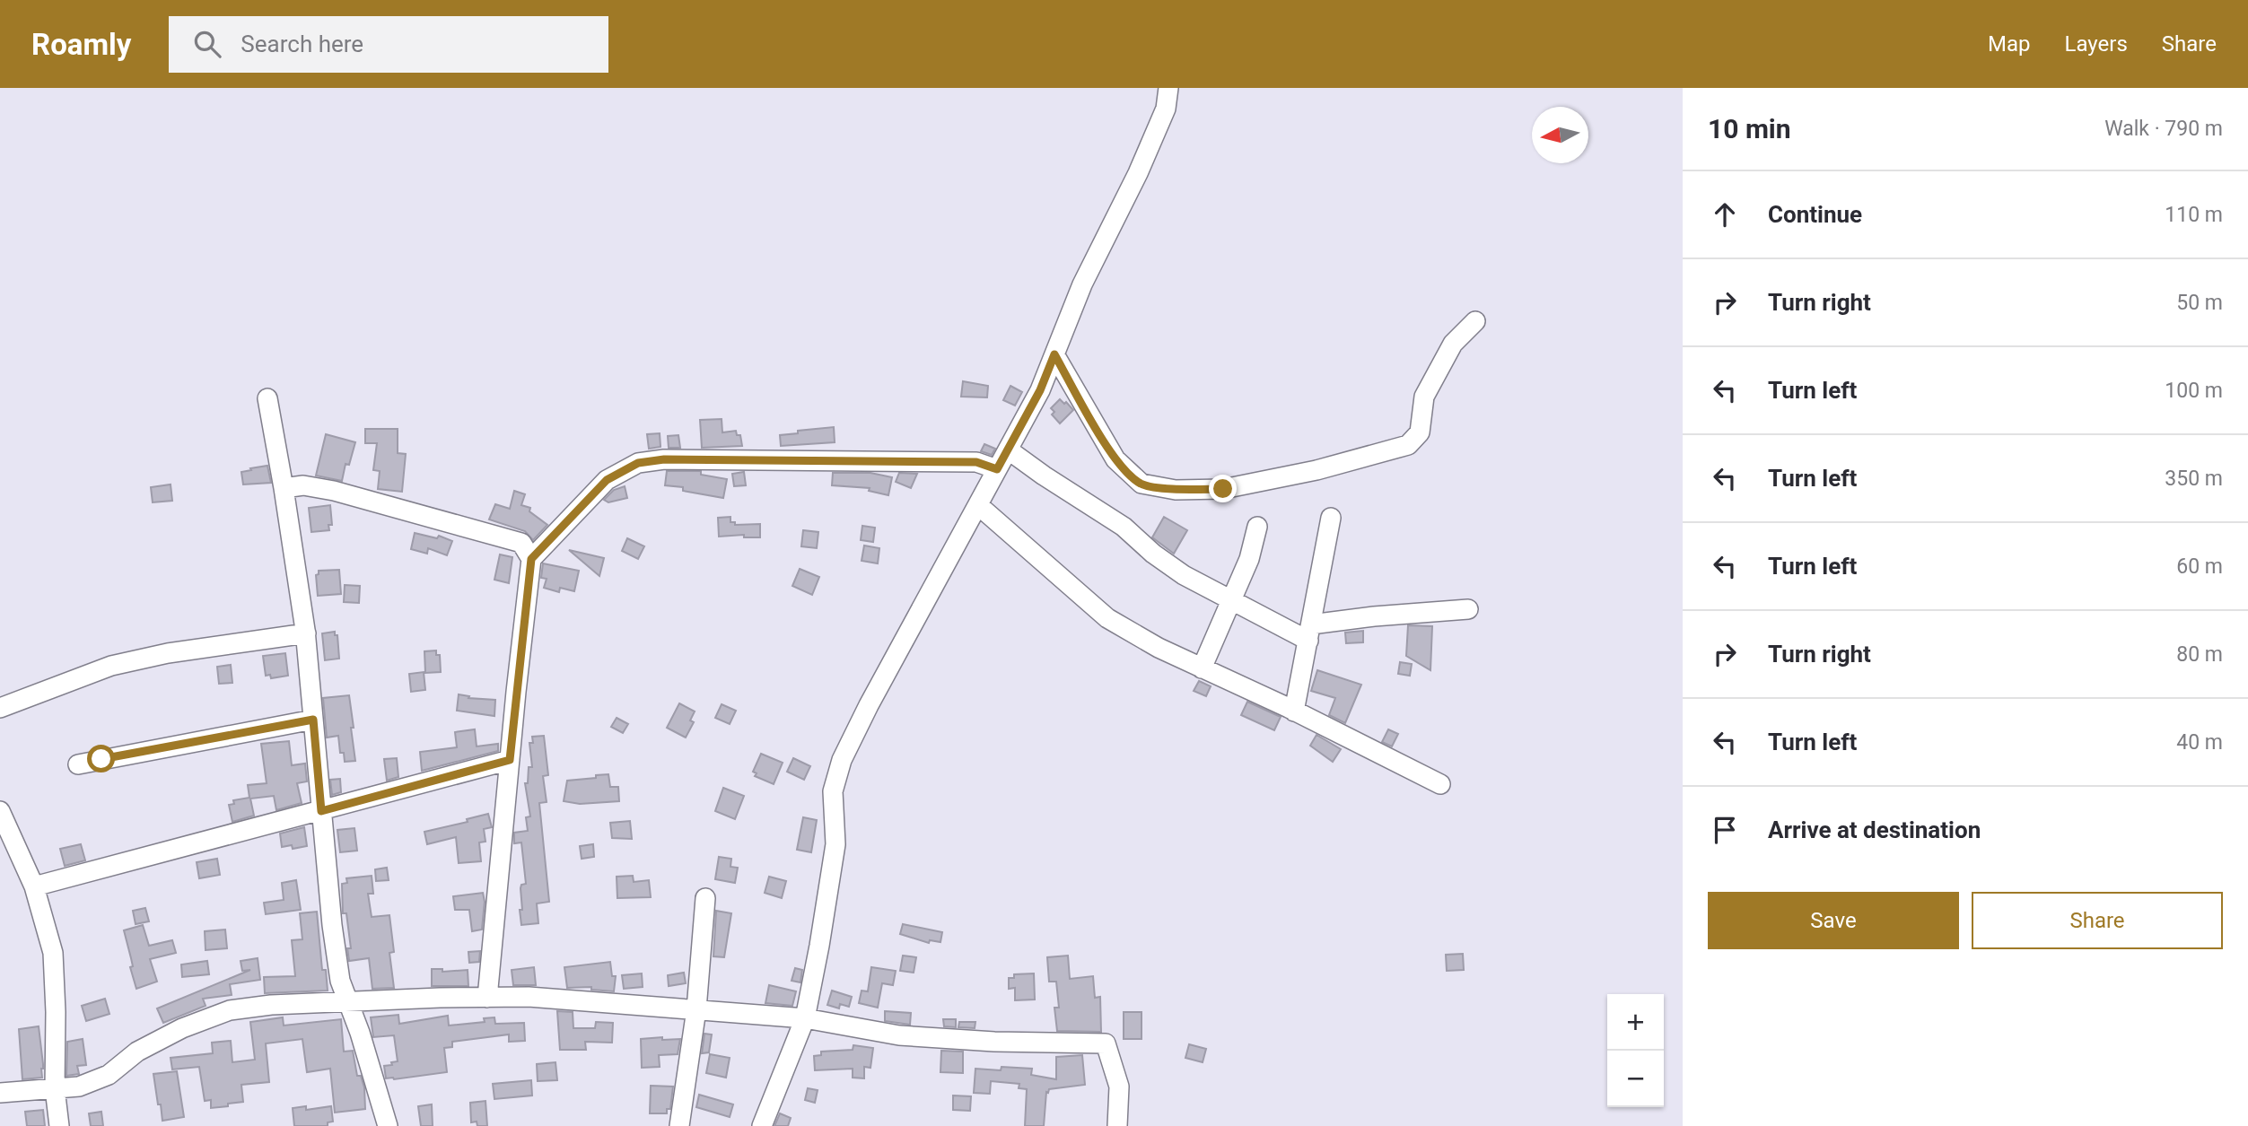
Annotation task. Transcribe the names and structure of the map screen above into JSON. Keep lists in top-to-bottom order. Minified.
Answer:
{"north":"left","page":{"header":"Roamly","search":"Search here","nav":["Map","Layers","Share"],"heading":["10 min","Walk · 790 m"],"list":[["Continue","110 m"],["Turn right","50 m"],["Turn left","100 m"],["Turn left","350 m"],["Turn left","60 m"],["Turn right","80 m"],["Turn left","40 m"],"Arrive at destination"],"buttons":["Save","Share"],"map_buttons":["+","−"]}}
